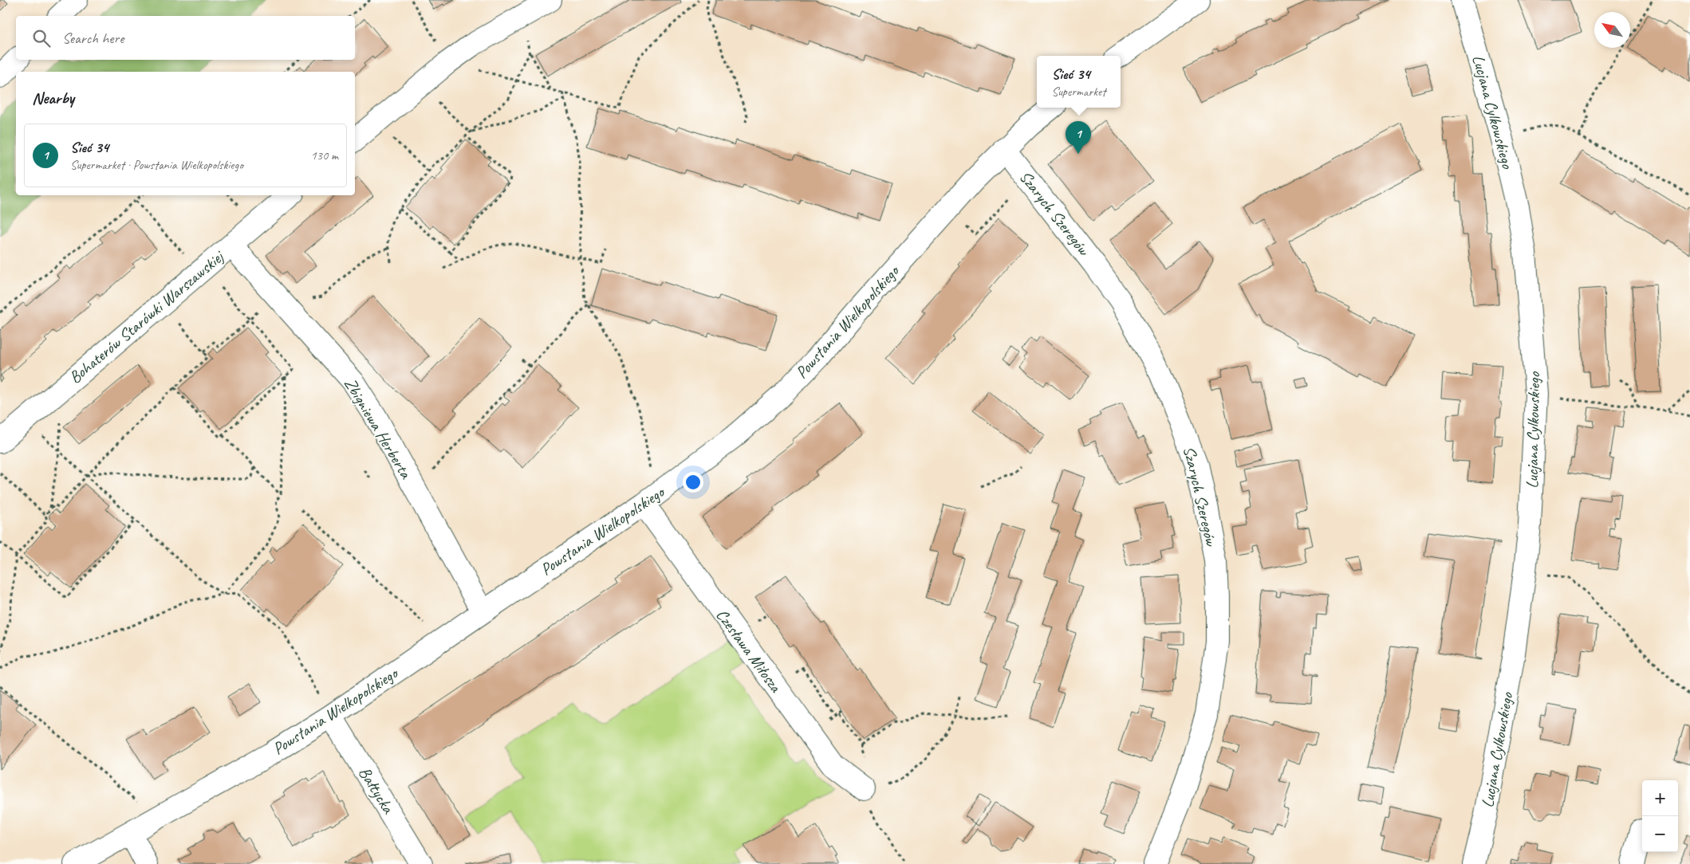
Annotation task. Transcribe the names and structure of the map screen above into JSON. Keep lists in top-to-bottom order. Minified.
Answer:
{"streets":{"street":["Lucjana Cylkowskiego","Szarych Szeregów","Bohaterów Starówki Warszawskiej","Powstania Wielkopolskiego","Zbigniewa Herberta","Czesława Miłosza","Bałtycka"]},"crossings":[["Szarych Szeregów","Powstania Wielkopolskiego"],["Bohaterów Starówki Warszawskiej","Zbigniewa Herberta"],["Powstania Wielkopolskiego","Zbigniewa Herberta"],["Powstania Wielkopolskiego","Czesława Miłosza"],["Powstania Wielkopolskiego","Bałtycka"]],"north":"top left","page":{"search":"Search here","popup":["Sieć 34","Supermarket"],"heading":"Nearby","pins":"1","list":[{"mark":"1","name":"Sieć 34","note":"Supermarket · Powstania Wielkopolskiego","value":"130 m"}],"map_buttons":["+","−"]}}
